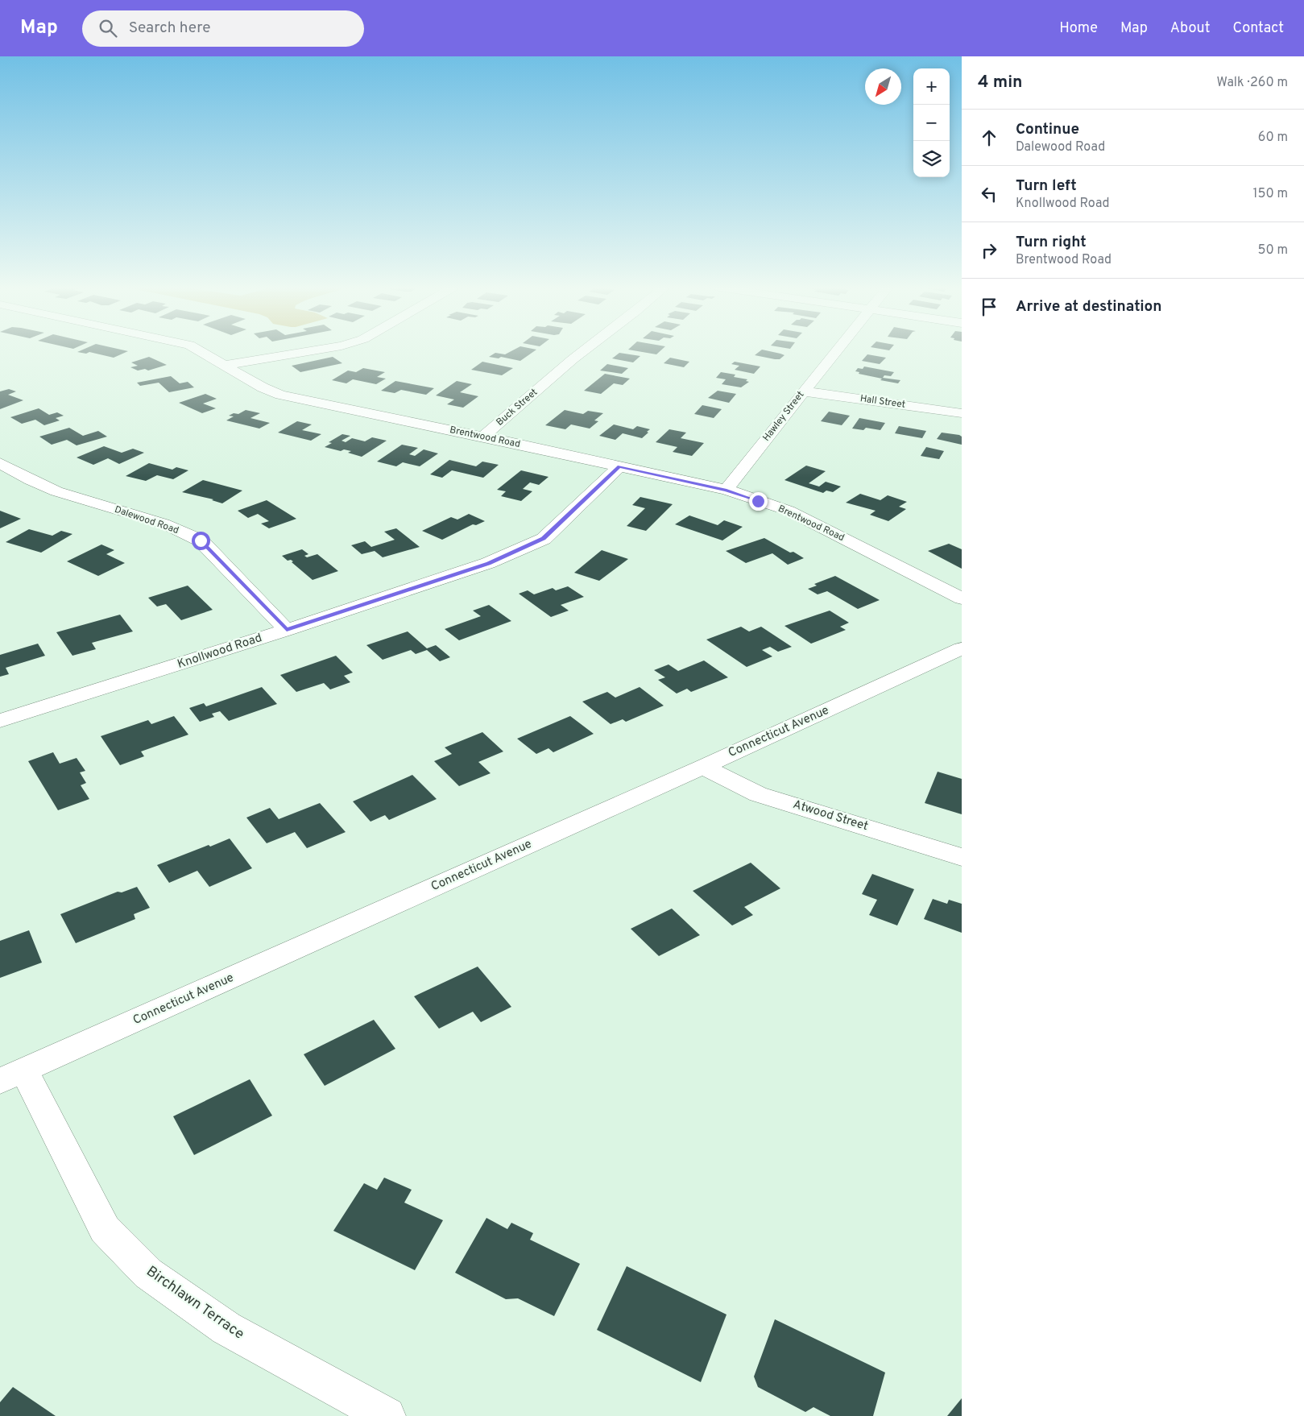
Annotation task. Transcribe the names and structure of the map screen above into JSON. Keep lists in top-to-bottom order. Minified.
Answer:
{"streets":{"street":["Hall Street","Buck Street","Hawley Street","Brentwood Road","Dalewood Road","Knollwood Road","Connecticut Avenue","Atwood Street","Birchlawn Terrace"]},"crossings":[["Hall Street","Hawley Street"],["Buck Street","Brentwood Road"],["Hawley Street","Brentwood Road"],["Brentwood Road","Knollwood Road"],["Dalewood Road","Knollwood Road"],["Connecticut Avenue","Atwood Street"],["Connecticut Avenue","Birchlawn Terrace"]],"north":"bottom left","page":{"header":"Map","search":"Search here","nav":["Home","Map","About","Contact"],"heading":["4 min","Walk · 260 m"],"map_buttons":["+","−"],"list":[["Continue","Dalewood Road","60 m"],["Turn left","Knollwood Road","150 m"],["Turn right","Brentwood Road","50 m"],"Arrive at destination"]}}
